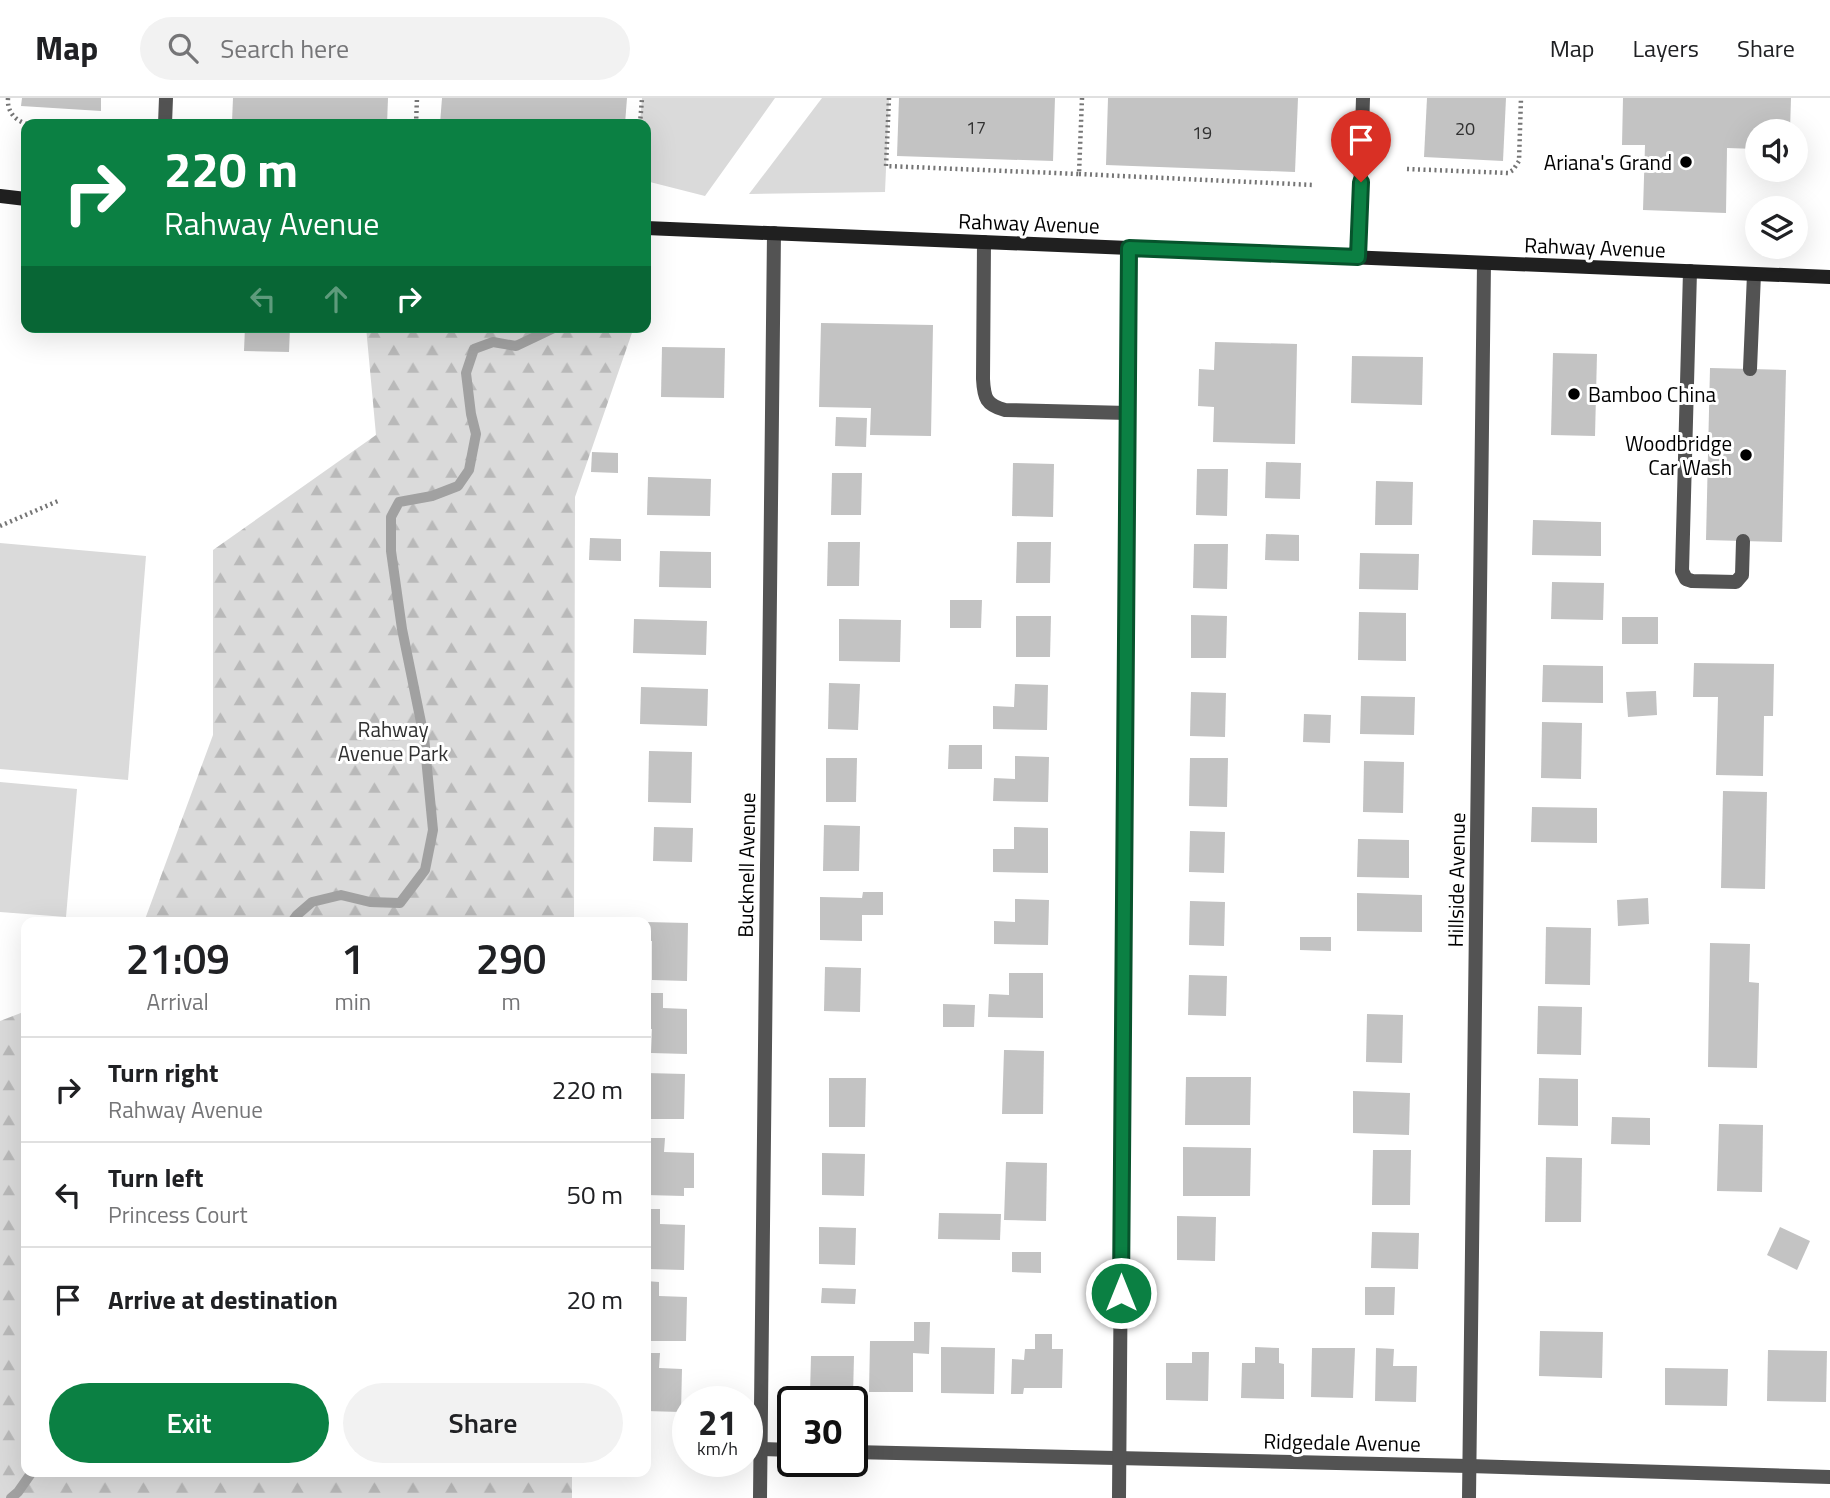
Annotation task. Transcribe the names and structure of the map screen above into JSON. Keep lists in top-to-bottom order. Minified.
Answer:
{"streets":{"street":["Rahway Avenue","Bucknell Avenue","Hillside Avenue","Ridgedale Avenue"]},"crossings":[["Rahway Avenue","Bucknell Avenue"],["Rahway Avenue","Hillside Avenue"],["Hillside Avenue","Ridgedale Avenue"]],"parks":["Rahway Avenue Park"],"places":["Ariana's Grand","Bamboo China","Woodbridge Car Wash"],"house_numbers":["17","20","19"],"page":{"header":"Map","search":"Search here","nav":["Map","Layers","Share"],"turn":["220 m","Rahway Avenue"],"eta":["21:09","Arrival","1","min","290","m"],"list":[{"name":"Turn right","note":"Rahway Avenue","value":"220 m"},{"name":"Turn left","note":"Princess Court","value":"50 m"},{"name":"Arrive at destination","value":"20 m"}],"buttons":["Exit","Share"],"speed":"21 km/h","limit":"30"}}
